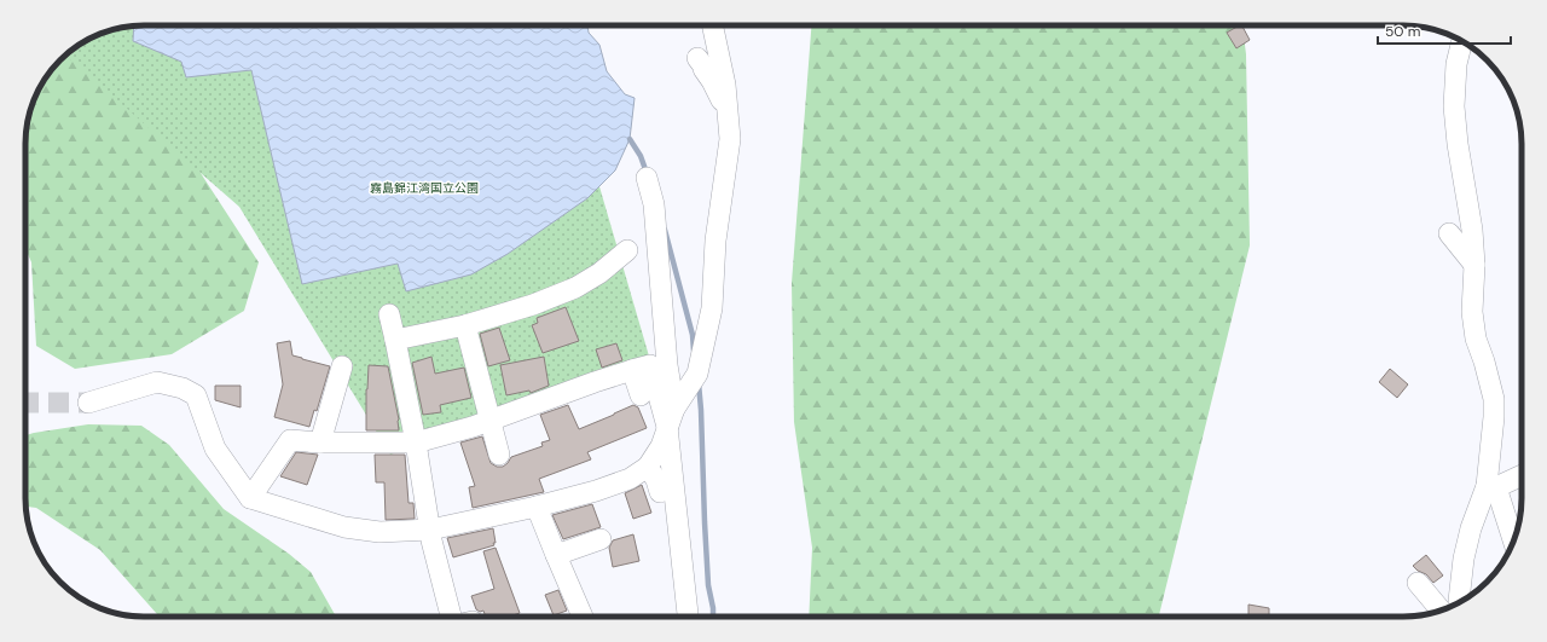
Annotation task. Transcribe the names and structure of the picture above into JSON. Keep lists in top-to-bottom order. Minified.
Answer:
{"parks":["霧島錦江湾国立公園"],"scale_bar":"50 m"}
